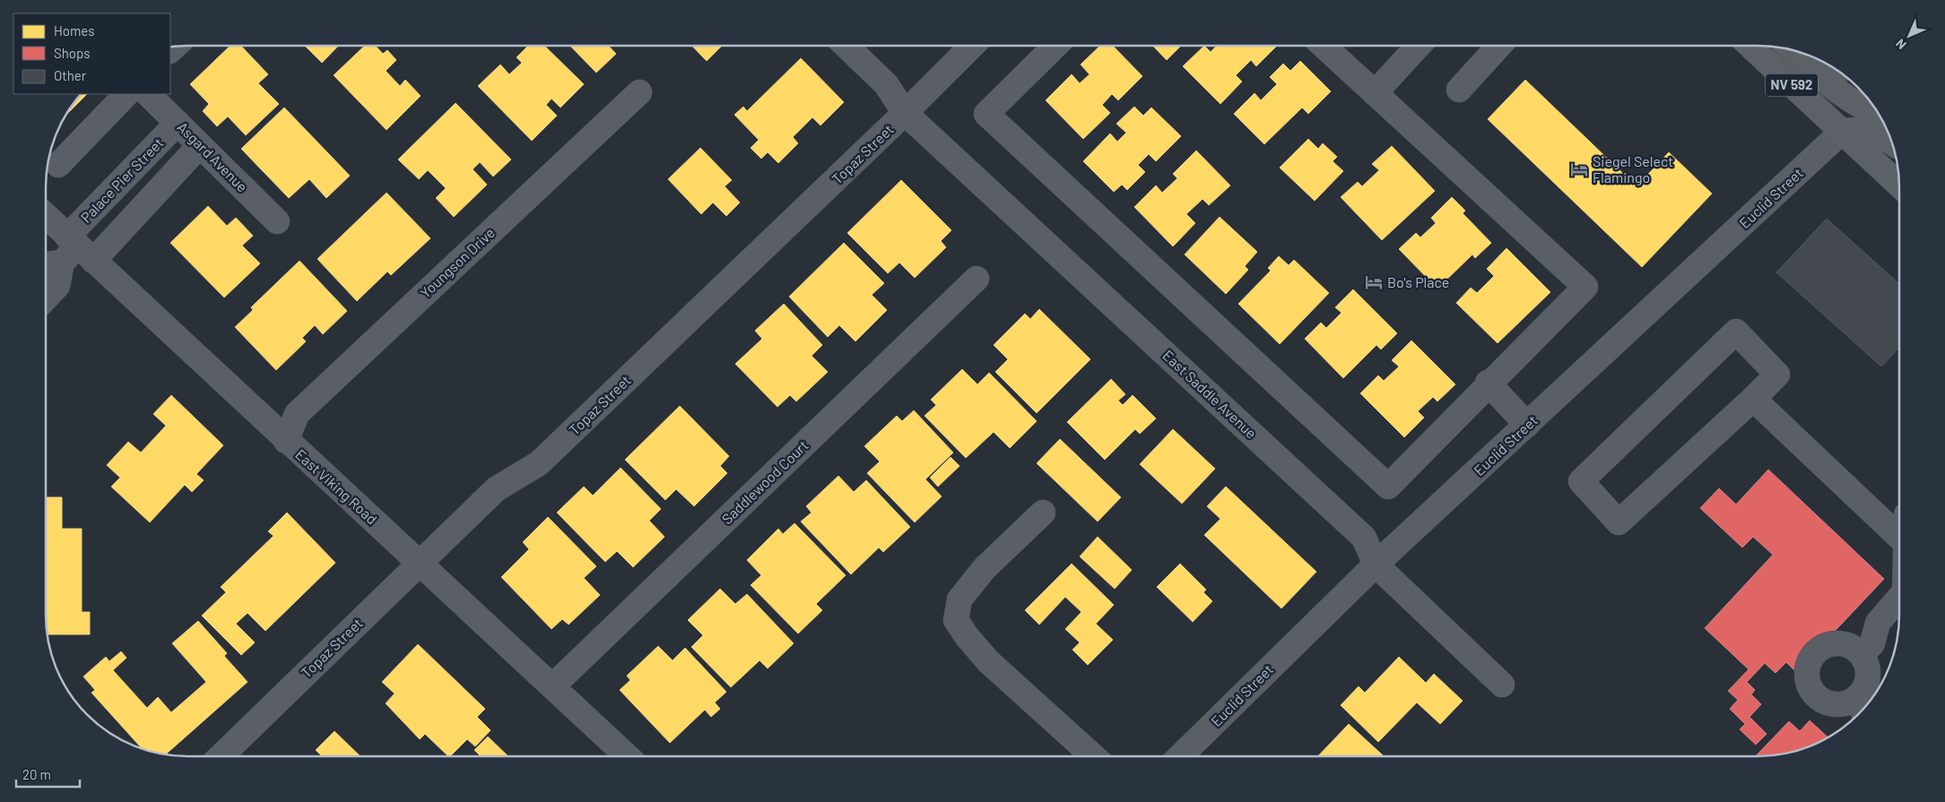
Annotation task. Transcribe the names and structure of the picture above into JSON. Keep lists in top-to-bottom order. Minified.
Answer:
{"streets":{"main road":["NV 592"],"street":["Topaz Street","Asgard Avenue","Palace Pier Street","Euclid Street","Youngson Drive","East Saddle Avenue","Saddlewood Court","East Viking Road"]},"crossings":[["NV 592","Euclid Street"],["Topaz Street","East Saddle Avenue"],["Topaz Street","East Viking Road"],["Asgard Avenue","Palace Pier Street"],["Palace Pier Street","East Viking Road"],["Euclid Street","East Saddle Avenue"],["Youngson Drive","East Viking Road"],["Saddlewood Court","East Viking Road"]],"places":{"hotel":["Siegel Select Flamingo","Bo's Place"]},"legend":["Homes","Shops","Other"],"scale_bar":"20 m","north":"bottom left"}
